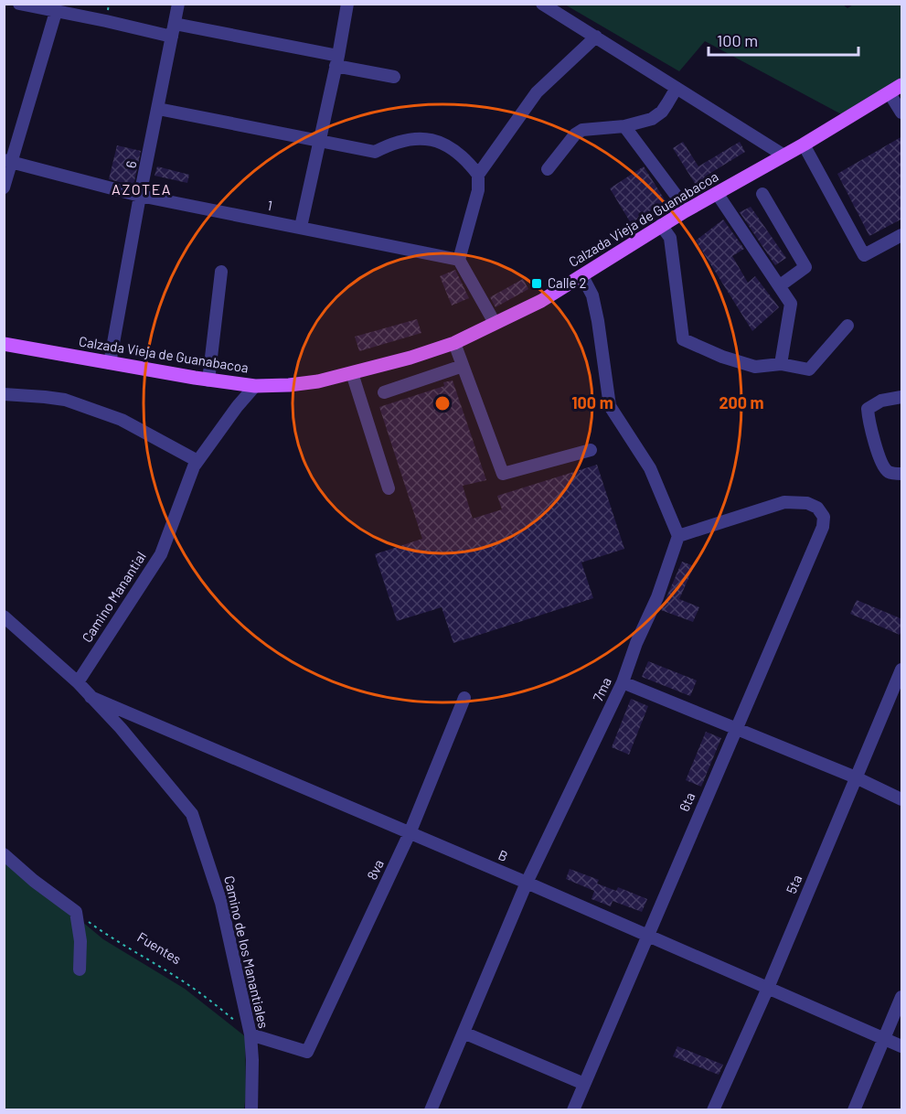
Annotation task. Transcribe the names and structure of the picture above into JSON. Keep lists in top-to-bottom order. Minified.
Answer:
{"streets":{"main road":["Calzada Vieja de Guanabacoa"],"street":["6","1","Camino Manantial","7ma","6ta","B","8va","5ta","Camino de los Manantiales"],"path":["Fuentes"]},"crossings":[["6","1"],["6","Calzada Vieja de Guanabacoa"],["Calzada Vieja de Guanabacoa","Camino Manantial"],["Camino Manantial","Camino de los Manantiales"],["7ma","6ta"],["7ma","B"],["6ta","B"],["B","8va"],["B","5ta"],["B","Camino de los Manantiales"],["8va","Fuentes"],["8va","Camino de los Manantiales"],["Fuentes","Camino de los Manantiales"]],"districts":["AZOTEA"],"places":{"transit":["Calle 2"]},"scale_bar":"100 m","rings":["100 m","200 m"]}
